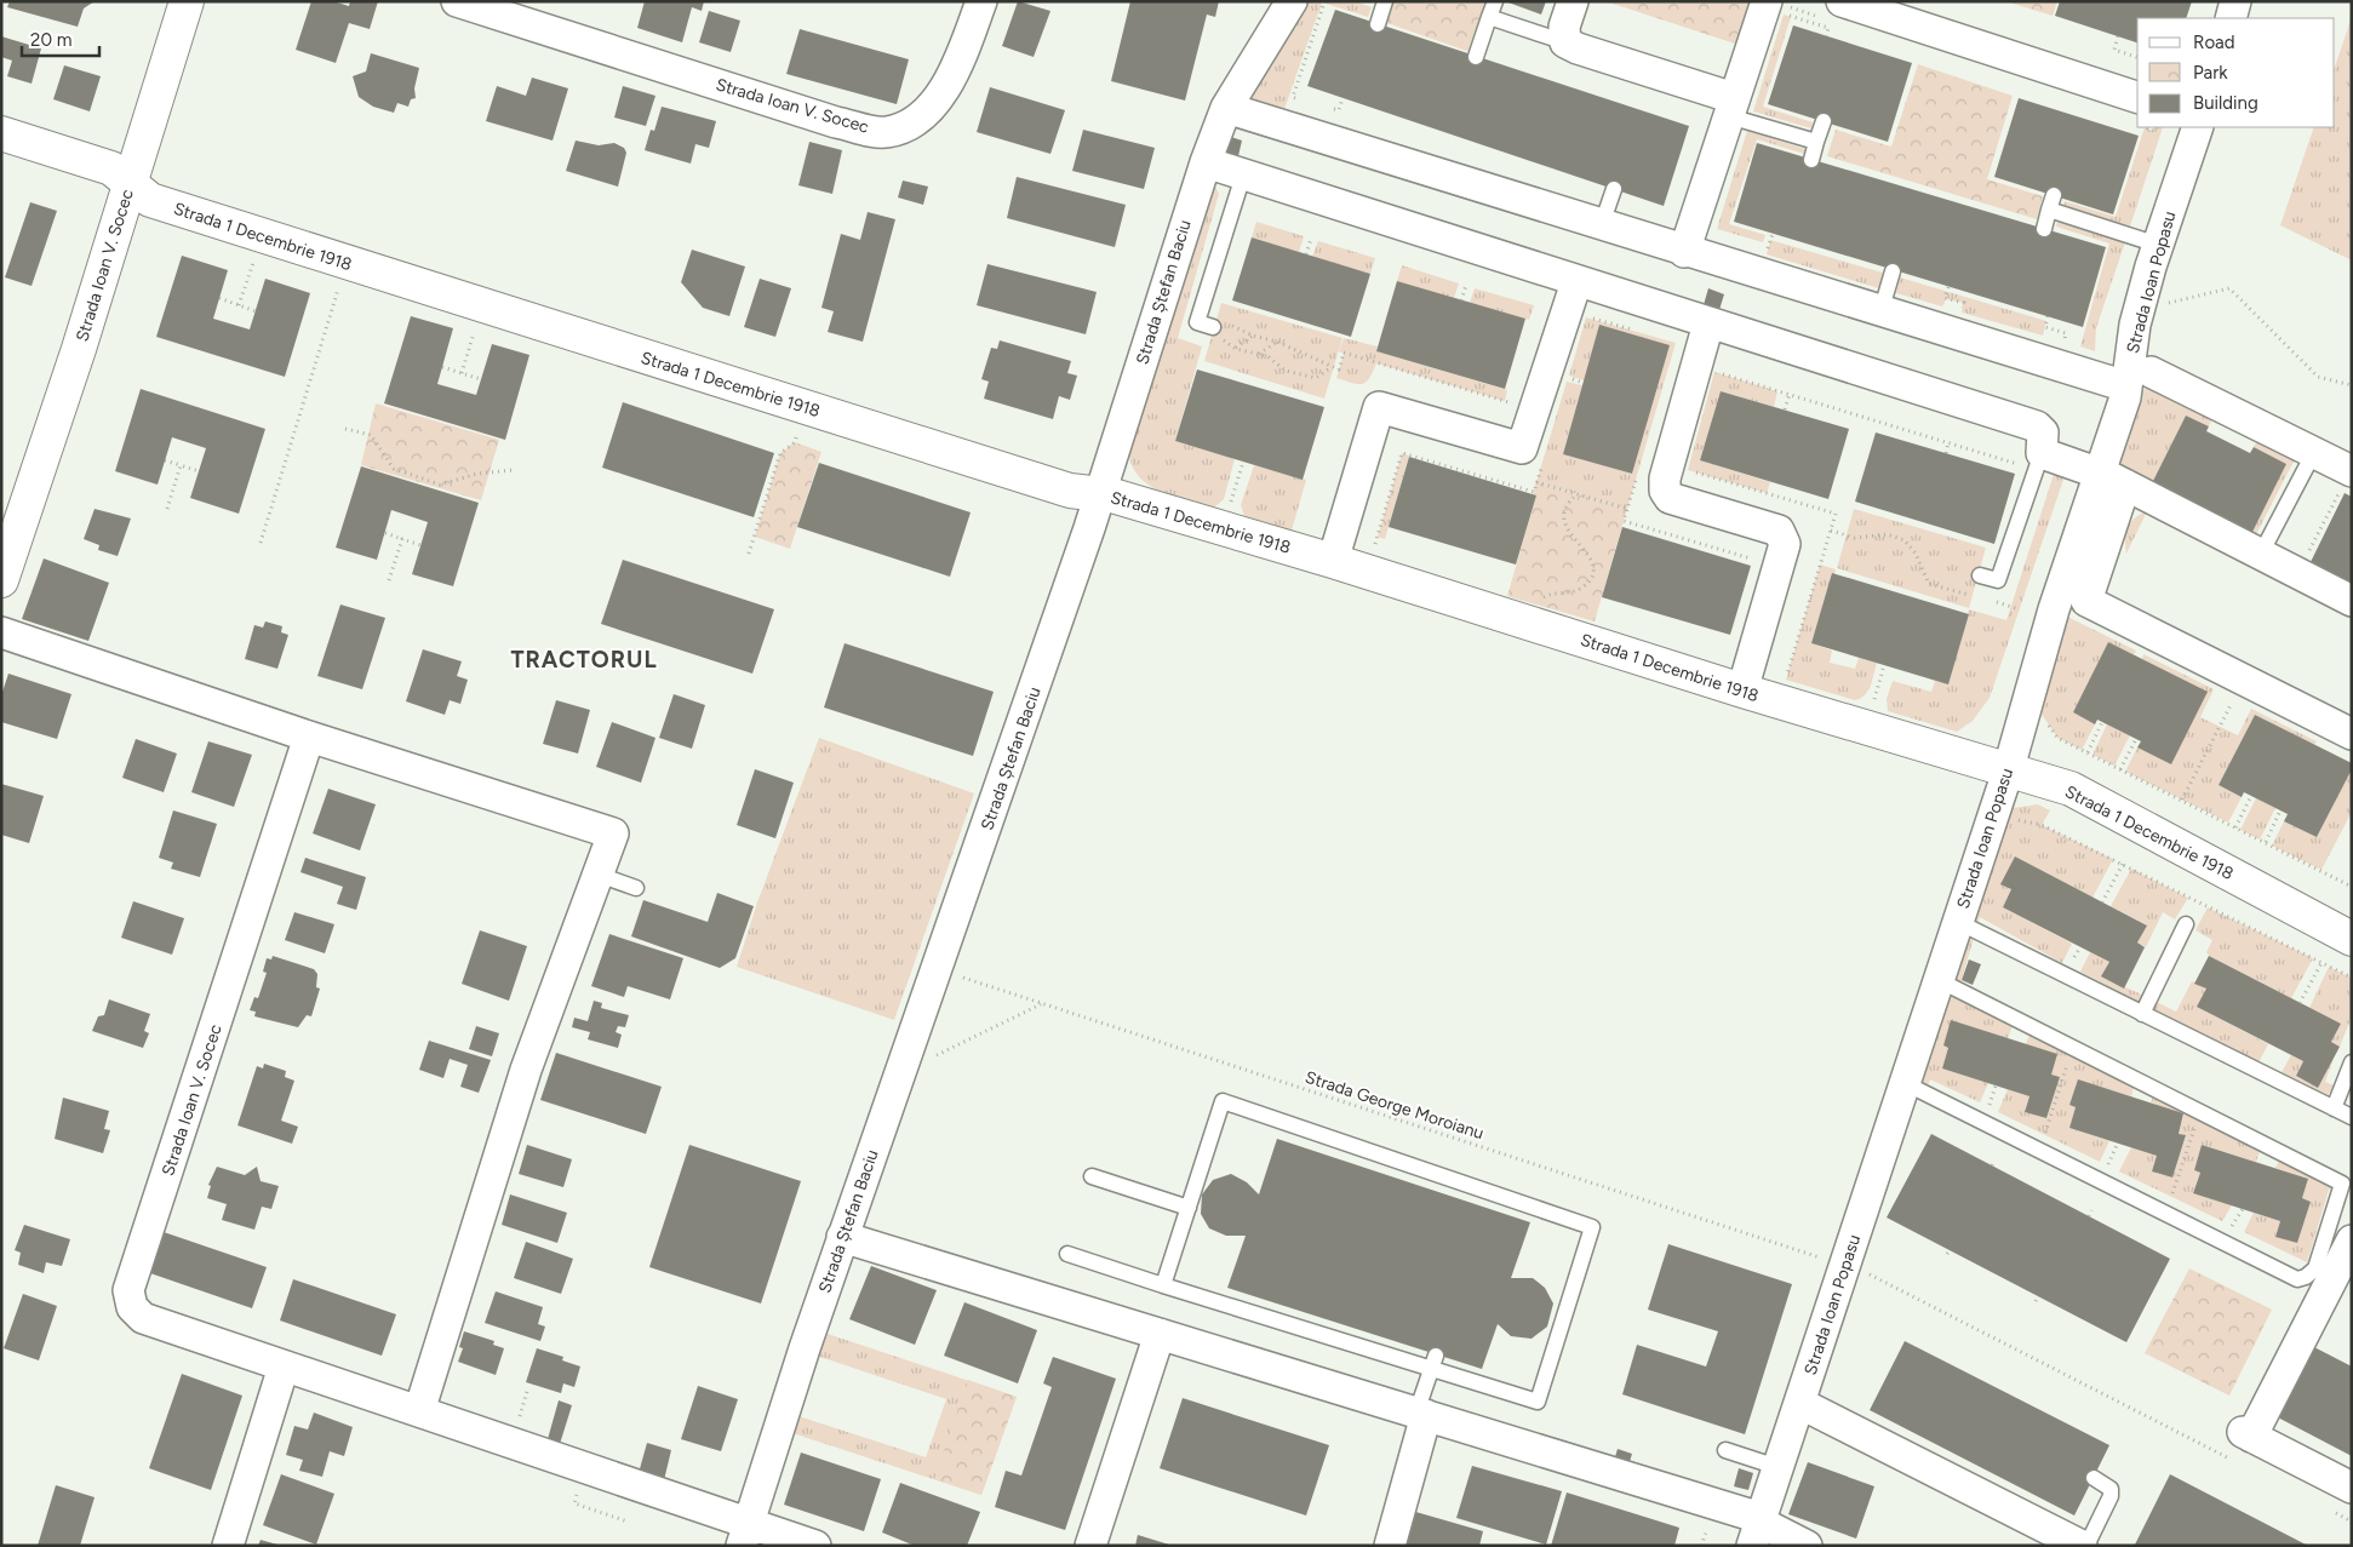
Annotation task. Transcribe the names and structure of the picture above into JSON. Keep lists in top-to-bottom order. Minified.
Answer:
{"streets":{"street":["Strada Ioan V. Socec","Strada 1 Decembrie 1918","Strada Ioan Popasu","Strada Ștefan Baciu"],"path":["Strada George Moroianu"]},"crossings":[["Strada Ioan V. Socec","Strada 1 Decembrie 1918"],["Strada 1 Decembrie 1918","Strada Ioan Popasu"],["Strada 1 Decembrie 1918","Strada Ștefan Baciu"],["Strada Ioan Popasu","Strada George Moroianu"],["Strada Ștefan Baciu","Strada George Moroianu"]],"districts":["TRACTORUL"],"legend":["Road","Park","Building"],"scale_bar":"20 m"}
